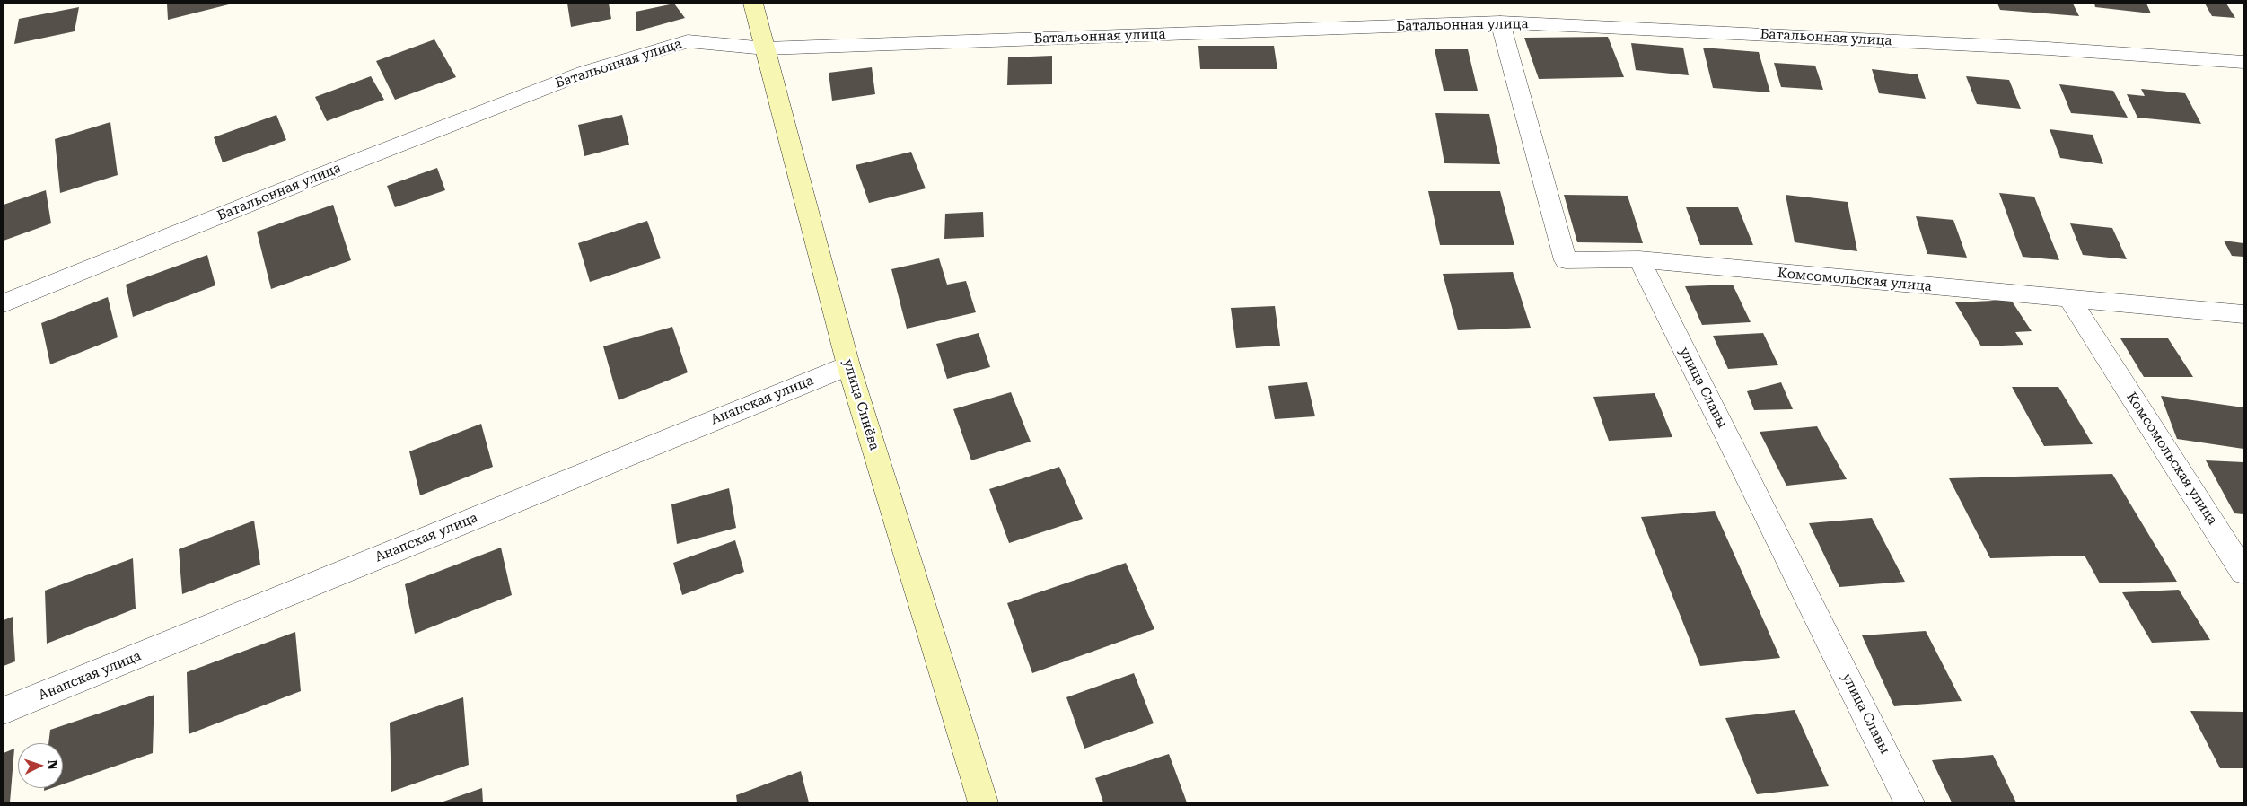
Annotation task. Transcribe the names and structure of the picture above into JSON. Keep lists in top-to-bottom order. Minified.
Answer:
{"streets":{"main road":["улица Синёва"],"street":["Батальонная улица","Комсомольская улица","улица Славы","Анапская улица"]},"crossings":[["Батальонная улица","улица Синёва"],["Комсомольская улица","улица Славы"],["Анапская улица","улица Синёва"]],"north":"right"}
